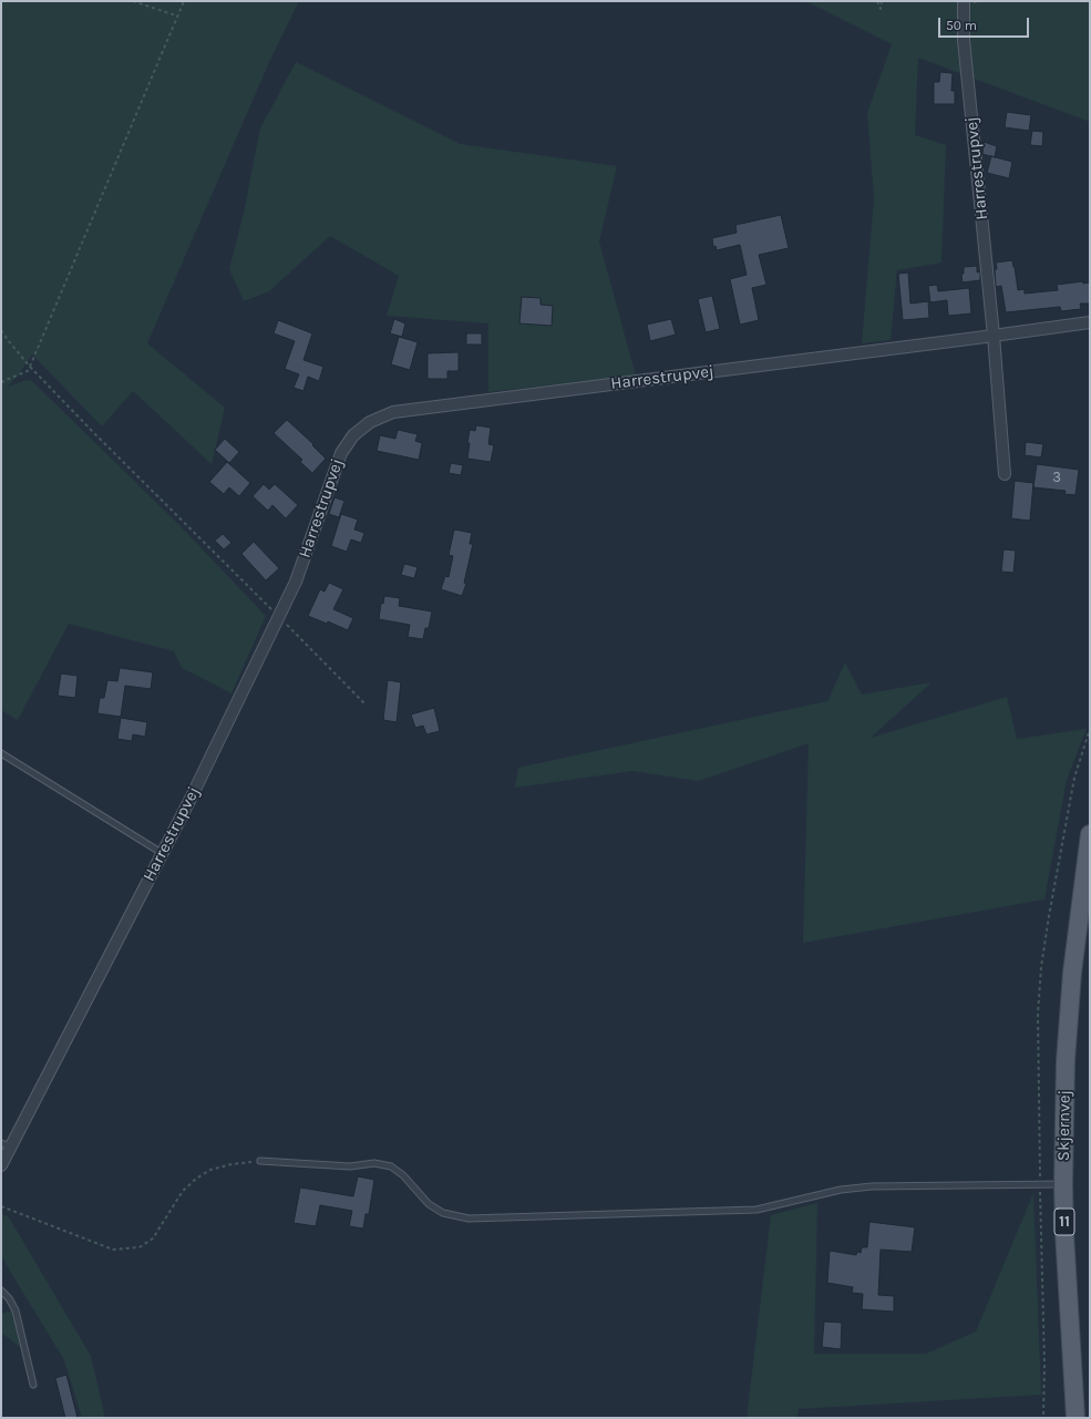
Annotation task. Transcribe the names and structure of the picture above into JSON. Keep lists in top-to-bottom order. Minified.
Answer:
{"streets":{"main road":["Skjernvej","11"],"street":["Harrestrupvej"]},"house_numbers":["3"],"scale_bar":"50 m"}
